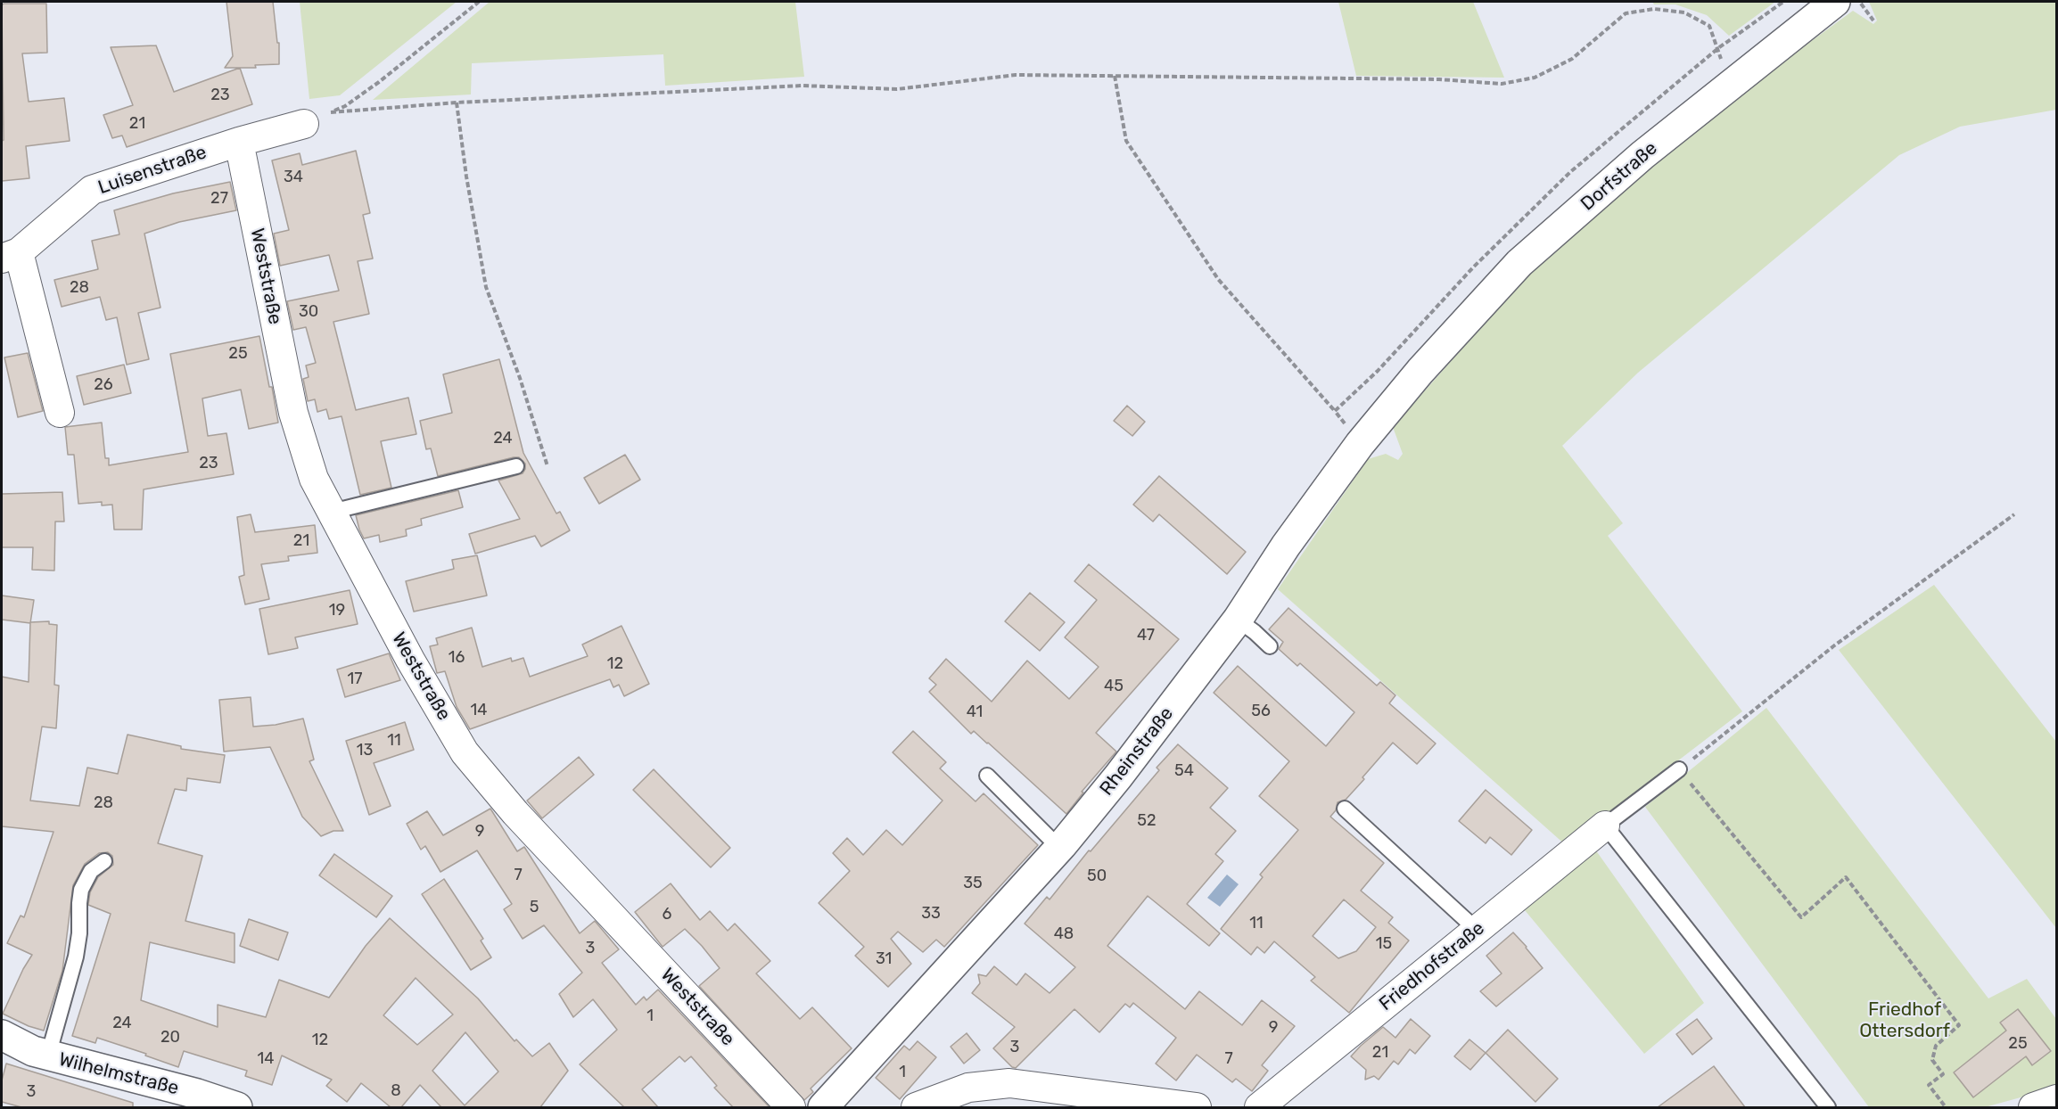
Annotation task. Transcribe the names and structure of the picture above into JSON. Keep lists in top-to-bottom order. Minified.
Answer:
{"streets":{"main road":["Dorfstraße","Rheinstraße","Wilhelmstraße"],"street":["Luisenstraße","Weststraße","Friedhofstraße"]},"crossings":[["Luisenstraße","Weststraße"],["Dorfstraße","Rheinstraße"]],"parks":["Friedhof Ottersdorf"],"house_numbers":["23","21","34","27","28","30","25","26","24","23","21","19","47","16","12","17","45","14","56","41","11","13","54","28","52","9","7","50","35","5","33","6","11","48","15","3","31","1","24","9","20","12","25","3","21","14","7","1","8","3"]}
